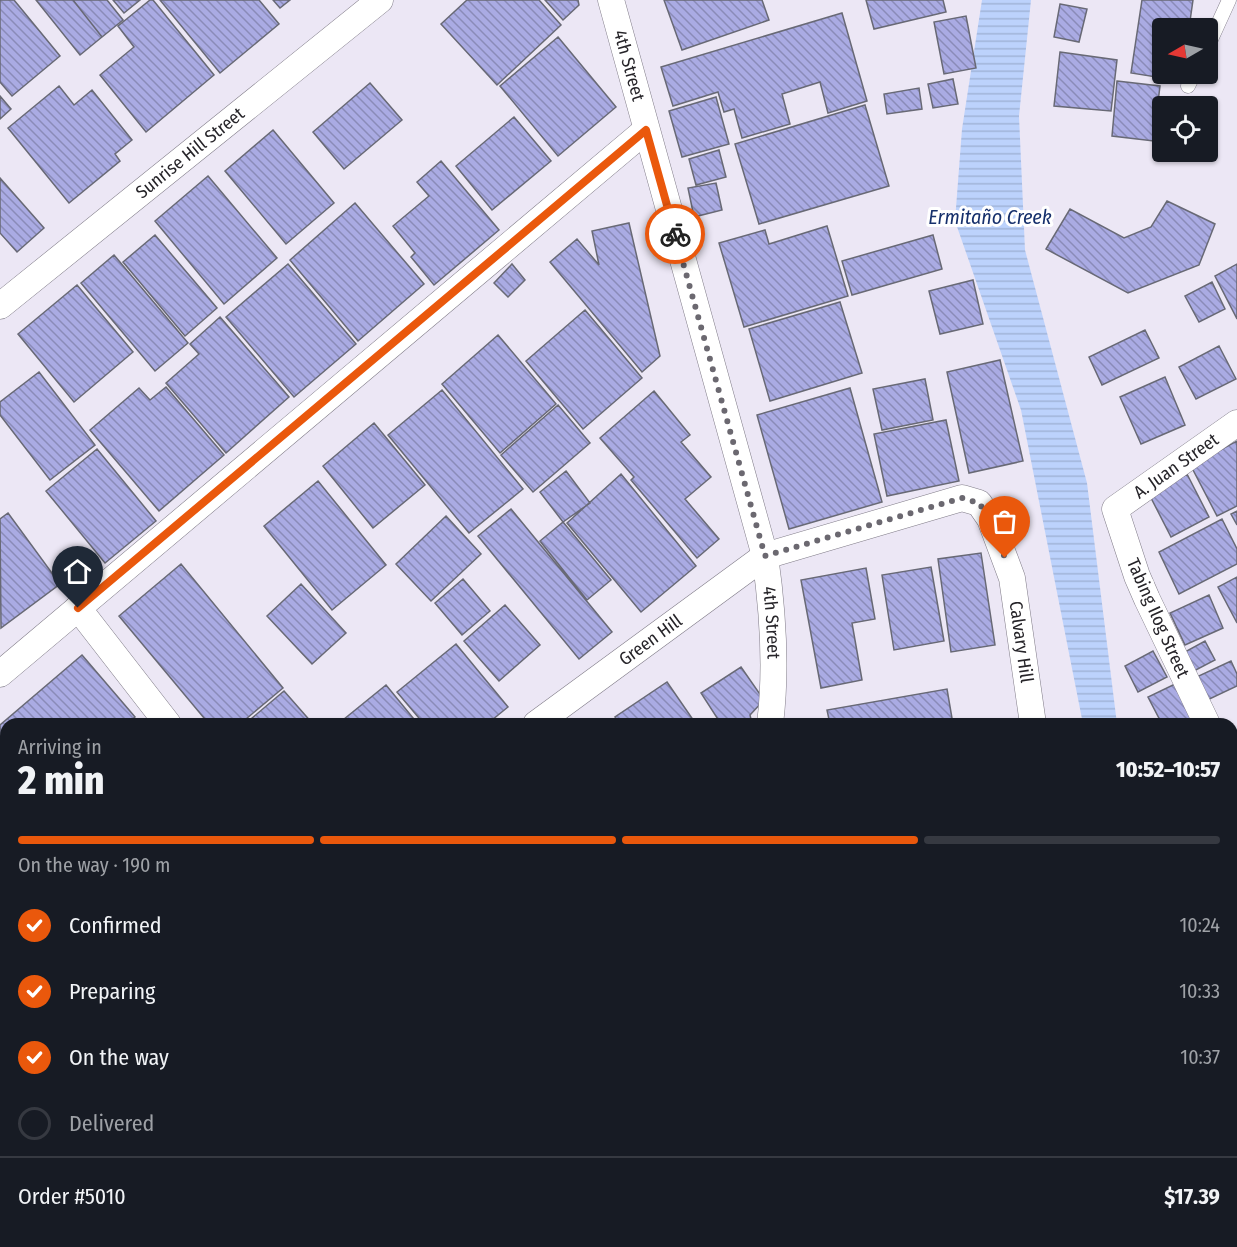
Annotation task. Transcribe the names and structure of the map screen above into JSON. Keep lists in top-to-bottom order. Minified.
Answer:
{"streets":{"street":["4th Street","Sunrise Hill Street","A. Juan Street","Tabing Ilog Street","Green Hill","Calvary Hill"]},"crossings":[["4th Street","Green Hill"],["4th Street","Calvary Hill"],["A. Juan Street","Tabing Ilog Street"],["Green Hill","Calvary Hill"]],"water":["Ermitaño Creek"],"north":"left","page":{"heading":["2 min","Arriving in","10:52–10:57"],"panel":["Order #5010","$17.39"],"bar":"On the way · 190 m","list":[["Confirmed","10:24"],["Preparing","10:33"],["On the way","10:37"],"Delivered"]}}
